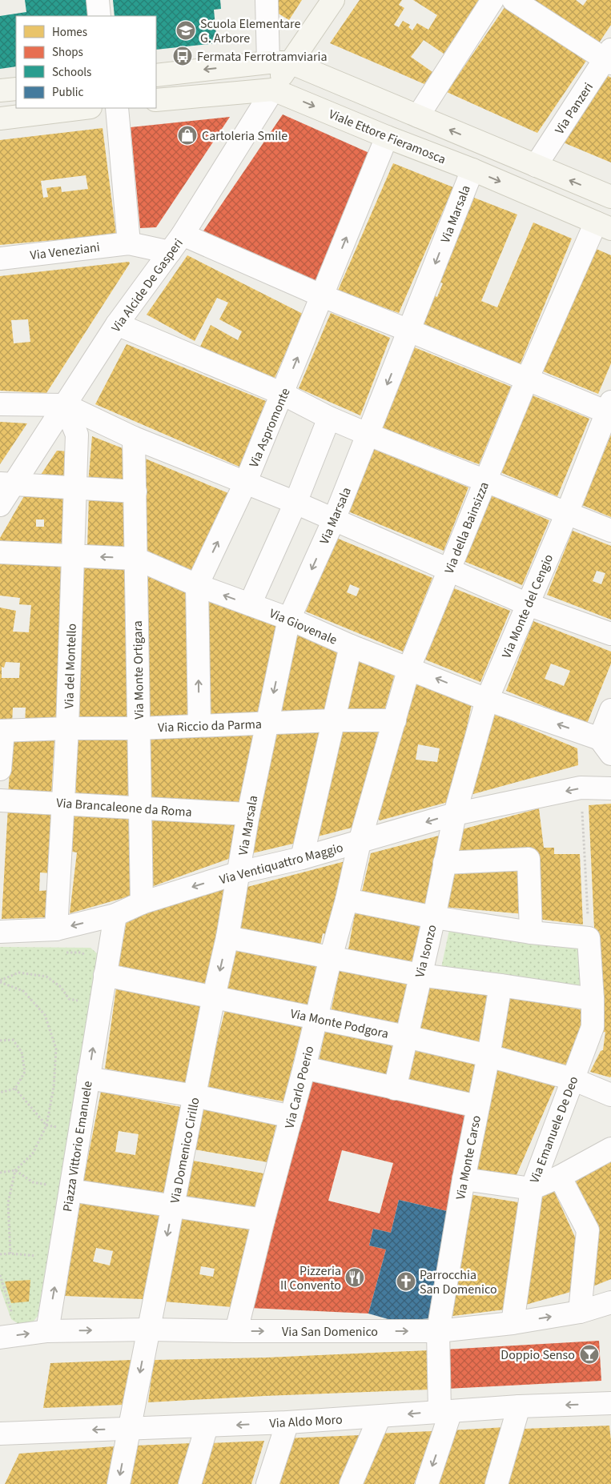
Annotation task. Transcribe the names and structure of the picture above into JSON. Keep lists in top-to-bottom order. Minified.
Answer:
{"streets":{"main road":["Viale Ettore Fieramosca","Via Alcide De Gasperi"],"street":["Via Panzeri","Via Marsala","Via Veneziani","Via Aspromonte","Via della Bainsizza","Via Monte del Cengio","Via Giovenale","Via del Montello","Via Monte Ortigara","Via Riccio da Parma","Via Brancaleone da Roma","Via Ventiquattro Maggio","Via Isonzo","Via Monte Podgora","Via Carlo Poerio","Via Emanuele De Deo","Piazza Vittorio Emanuele","Via Domenico Cirillo","Via Monte Carso","Via San Domenico","Via Aldo Moro"]},"crossings":[["Viale Ettore Fieramosca","Via Marsala"],["Viale Ettore Fieramosca","Via Alcide De Gasperi"],["Viale Ettore Fieramosca","Via Aspromonte"],["Viale Ettore Fieramosca","Via della Bainsizza"],["Via Marsala","Via Giovenale"],["Via Marsala","Via Riccio da Parma"],["Via Marsala","Via Brancaleone da Roma"],["Via Marsala","Via Ventiquattro Maggio"],["Via Marsala","Via Domenico Cirillo"],["Via Veneziani","Via Alcide De Gasperi"],["Via Alcide De Gasperi","Via del Montello"],["Via Aspromonte","Via Giovenale"],["Via Aspromonte","Via Riccio da Parma"],["Via della Bainsizza","Via Giovenale"],["Via della Bainsizza","Via Riccio da Parma"],["Via della Bainsizza","Via Ventiquattro Maggio"],["Via della Bainsizza","Via Carlo Poerio"],["Via Monte del Cengio","Via Giovenale"],["Via Monte del Cengio","Via Ventiquattro Maggio"],["Via Monte del Cengio","Via Isonzo"],["Via Giovenale","Via del Montello"],["Via Giovenale","Via Monte Ortigara"],["Via del Montello","Via Riccio da Parma"],["Via del Montello","Via Brancaleone da Roma"],["Via del Montello","Via Ventiquattro Maggio"],["Via Monte Ortigara","Via Riccio da Parma"],["Via Monte Ortigara","Via Brancaleone da Roma"],["Via Monte Ortigara","Via Ventiquattro Maggio"],["Via Ventiquattro Maggio","Via Isonzo"],["Via Ventiquattro Maggio","Via Carlo Poerio"],["Via Ventiquattro Maggio","Piazza Vittorio Emanuele"],["Via Ventiquattro Maggio","Via Domenico Cirillo"],["Via Isonzo","Via Monte Podgora"],["Via Monte Podgora","Via Carlo Poerio"],["Via Monte Podgora","Via Emanuele De Deo"],["Via Monte Podgora","Piazza Vittorio Emanuele"],["Via Monte Podgora","Via Domenico Cirillo"],["Via Monte Podgora","Via Monte Carso"],["Via Carlo Poerio","Via San Domenico"],["Via Emanuele De Deo","Via San Domenico"],["Piazza Vittorio Emanuele","Via San Domenico"],["Via Domenico Cirillo","Via San Domenico"],["Via Domenico Cirillo","Via Aldo Moro"],["Via Monte Carso","Via San Domenico"],["Via Monte Carso","Via Aldo Moro"]],"one_way":["Piazza Vittorio Emanuele","Via Aldo Moro"],"places":{"school or university":["Scuola Elementare G. Arbore"],"bus stop":["Fermata Ferrotramviaria"],"shop":["Cartoleria Smile"],"restaurant":["Pizzeria Il Convento"],"church":["Parrocchia San Domenico"],"bar":["Doppio Senso"]},"legend":["Homes","Shops","Schools","Public"]}
